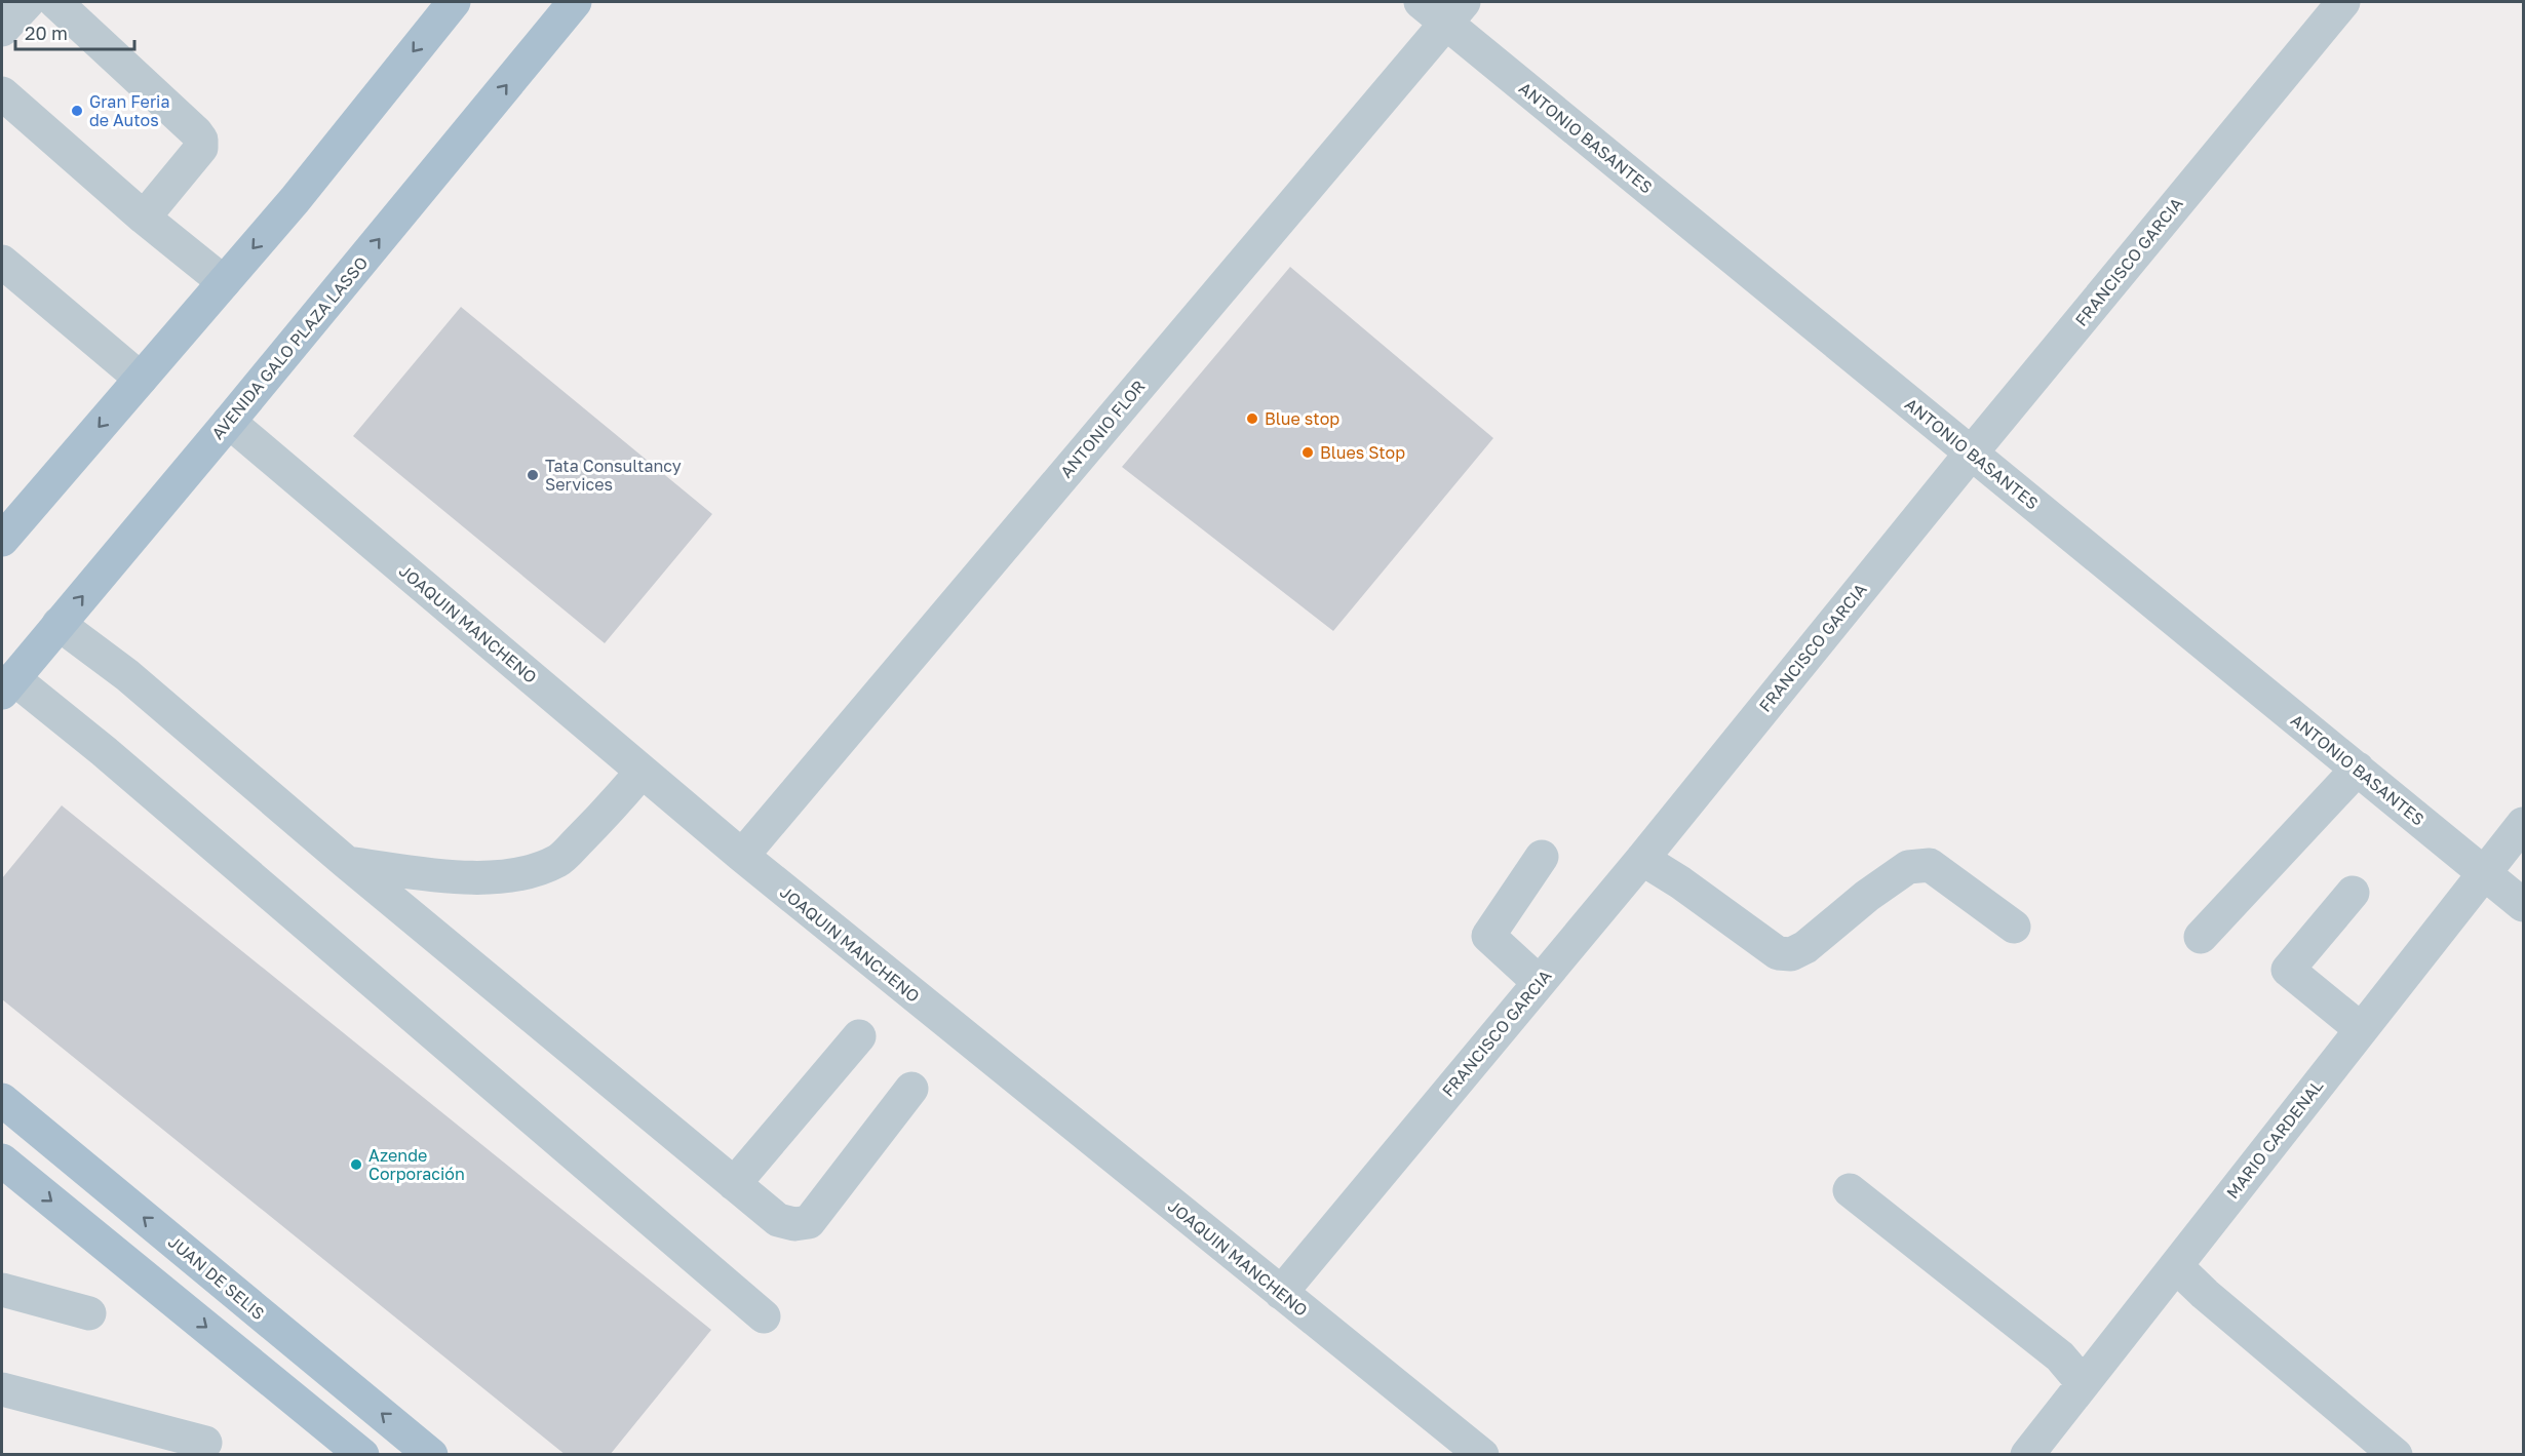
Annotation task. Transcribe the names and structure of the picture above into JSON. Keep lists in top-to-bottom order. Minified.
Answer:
{"streets":{"main road":["AVENIDA GALO PLAZA LASSO","JUAN DE SELIS"],"street":["ANTONIO BASANTES","FRANCISCO GARCIA","ANTONIO FLOR","JOAQUIN MANCHENO","MARIO CARDENAL"]},"crossings":[["ANTONIO BASANTES","FRANCISCO GARCIA"],["ANTONIO BASANTES","ANTONIO FLOR"],["ANTONIO BASANTES","MARIO CARDENAL"],["FRANCISCO GARCIA","JOAQUIN MANCHENO"],["AVENIDA GALO PLAZA LASSO","JOAQUIN MANCHENO"],["ANTONIO FLOR","JOAQUIN MANCHENO"]],"places":["Gran Feria de Autos","Blue stop","Blues Stop","Tata Consultancy Services","Azende Corporación"],"scale_bar":"20 m"}
